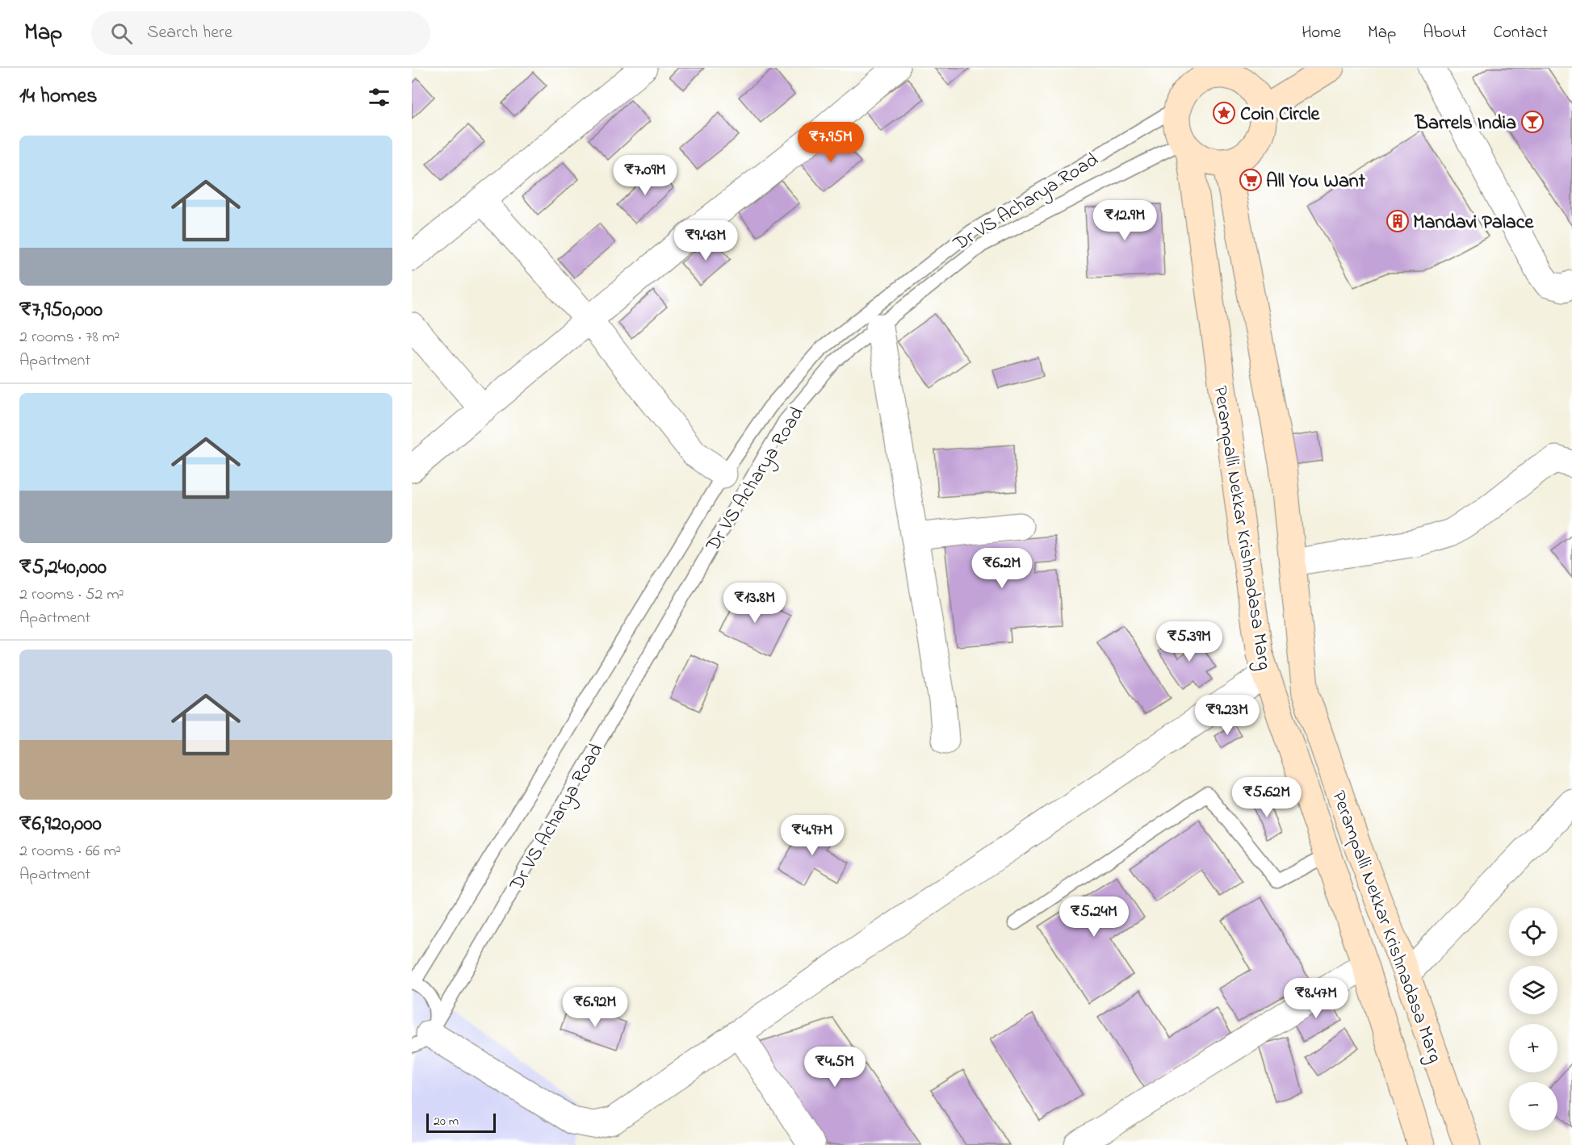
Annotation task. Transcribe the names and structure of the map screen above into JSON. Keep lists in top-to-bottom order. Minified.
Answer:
{"streets":{"main road":["Perampalli Nekkar Krishnadasa Marg"],"lane":["Dr VS Acharya Road"]},"crossings":[["Dr VS Acharya Road","Perampalli Nekkar Krishnadasa Marg"]],"places":{"place":["Coin Circle"],"bar":["Barrels India"],"supermarket":["All You Want"],"building":["Mandavi Palace"]},"scale_bar":"20 m","page":{"header":"Map","search":"Search here","nav":["Home","Map","About","Contact"],"heading":"14 homes","price":["₹7.95M","₹7.09M","₹12.9M","₹9.43M","₹6.2M","₹13.8M","₹5.39M","₹9.23M","₹5.62M","₹4.97M","₹5.24M","₹8.47M","₹6.92M","₹4.5M"],"list":[{"name":"₹7,950,000","note":"2 rooms · 78 m² · Apartment"},{"name":"₹5,240,000","note":"2 rooms · 52 m² · Apartment"},{"name":"₹6,920,000","note":"2 rooms · 66 m² · Apartment"}],"map_buttons":["+","−"],"scale":"20 m"}}
